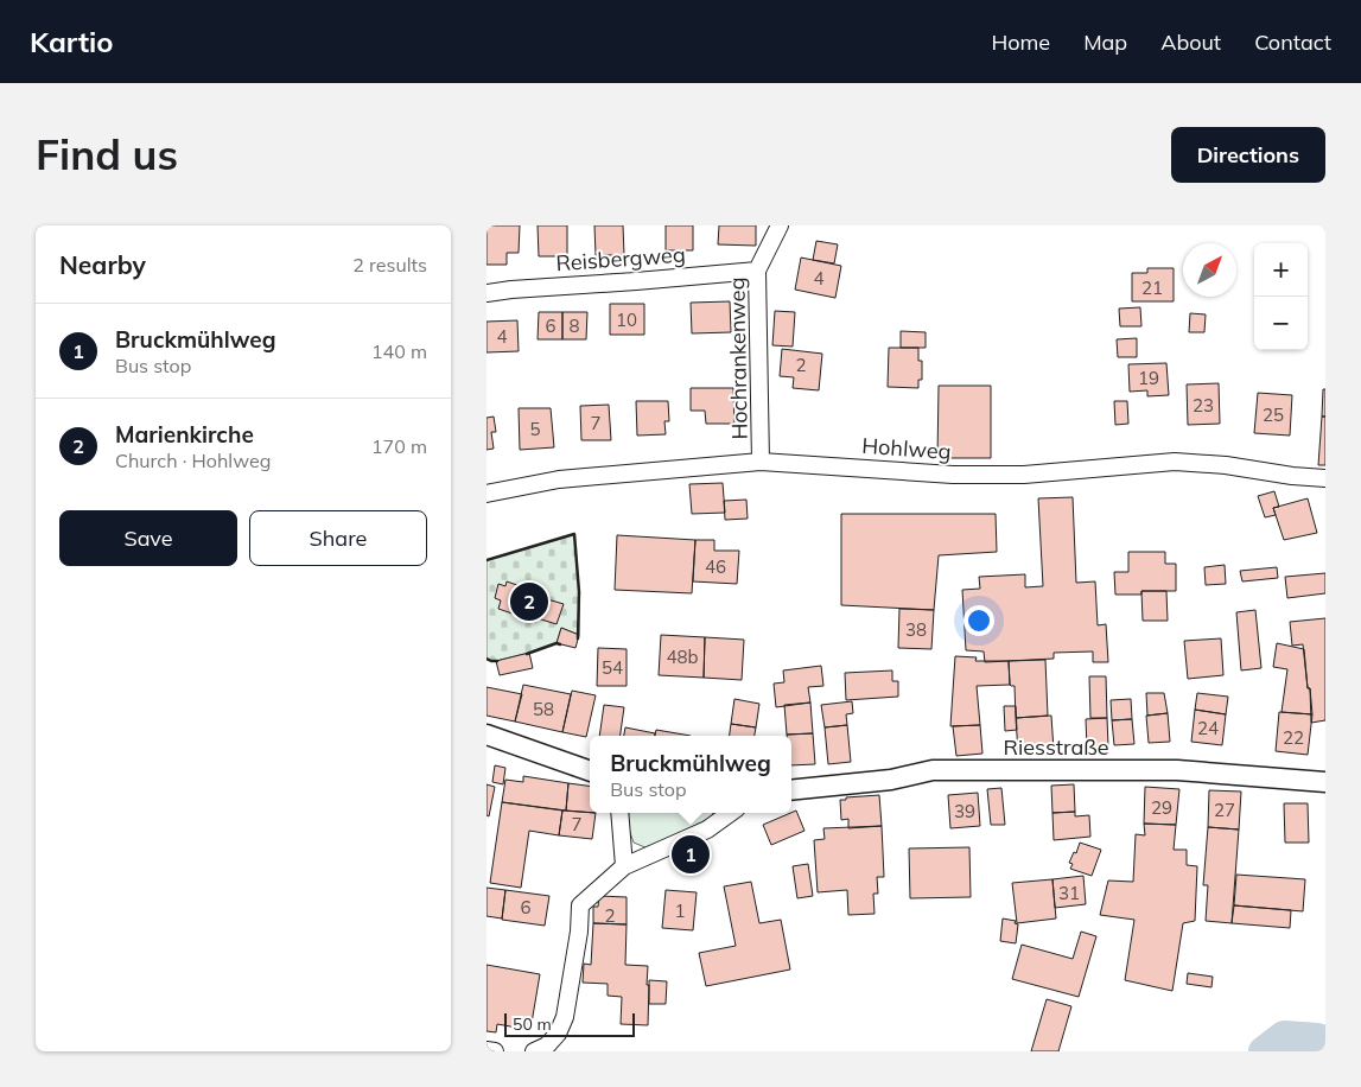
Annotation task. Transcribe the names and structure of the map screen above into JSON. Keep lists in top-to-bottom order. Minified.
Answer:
{"streets":{"street":["Reisbergweg","Hochrankenweg","Hohlweg","Riesstraße"]},"crossings":[["Reisbergweg","Hochrankenweg"],["Hochrankenweg","Hohlweg"]],"house_numbers":["4","21","10","6","8","4","2","19","23","25","7","5","46","38","48b","54","58","24","22","29","27","39","7","31","6","1","2"],"scale_bar":"50 m","north":"top right","page":{"header":"Kartio","nav":["Home","Map","About","Contact"],"buttons":["Directions",["Save","Share"]],"title":"Find us","heading":["Nearby","2 results"],"map_buttons":["+","−"],"list":[{"mark":"1","name":"Bruckmühlweg","note":"Bus stop","value":"140 m"},{"mark":"2","name":"Marienkirche","note":"Church · Hohlweg","value":"170 m"}],"pins":["2","1"],"popup":["Bruckmühlweg","Bus stop"],"scale":"50 m"}}
